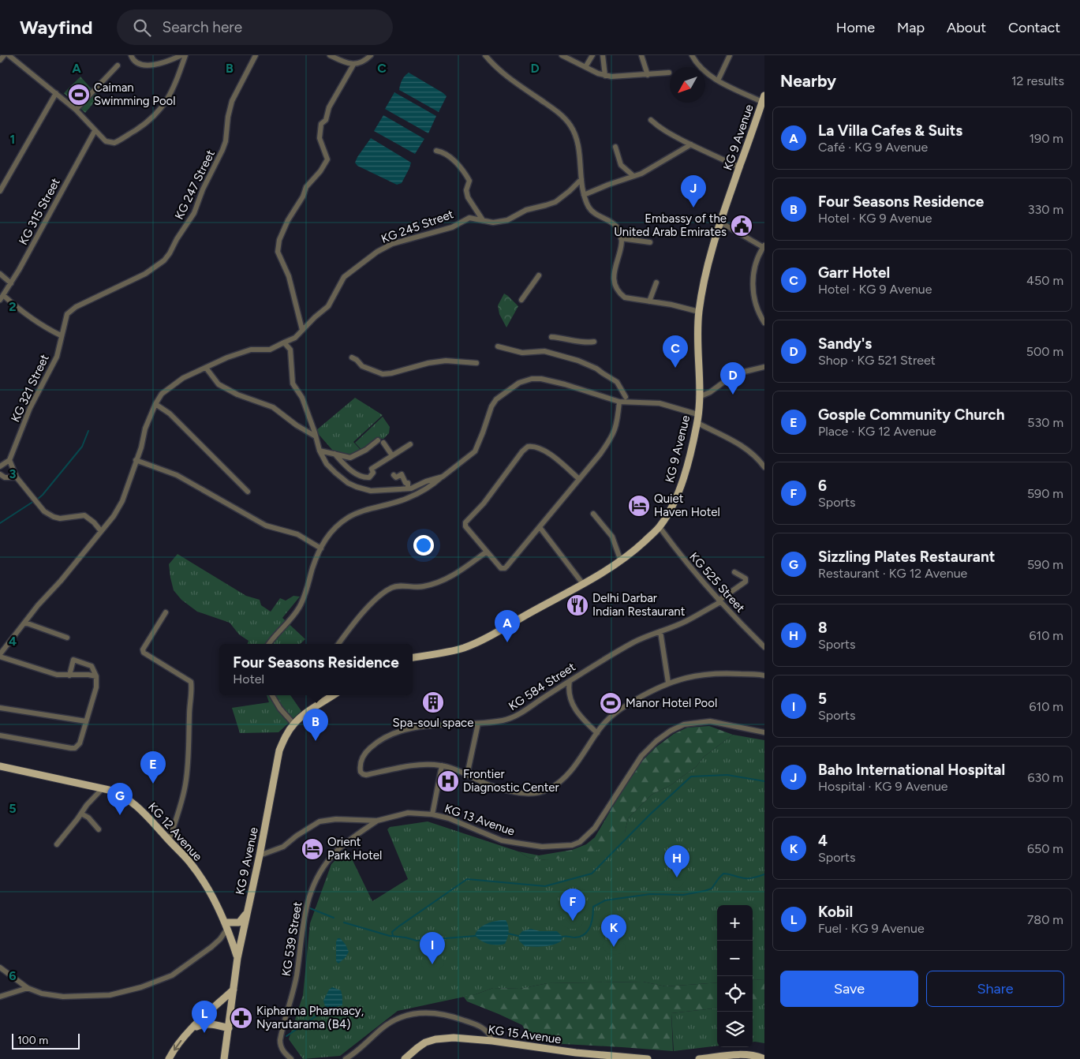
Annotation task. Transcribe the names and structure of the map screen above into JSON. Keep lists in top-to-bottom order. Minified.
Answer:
{"streets":{"main road":["KG 9 Avenue","KG 12 Avenue","KG 15 Avenue"],"street":["KG 247 Street","KG 315 Street","KG 245 Street","KG 321 Street","KG 525 Street","KG 584 Street","KG 13 Avenue","KG 539 Street"]},"crossings":[["KG 9 Avenue","KG 525 Street"],["KG 9 Avenue","KG 13 Avenue"],["KG 9 Avenue","KG 12 Avenue"],["KG 247 Street","KG 321 Street"],["KG 525 Street","KG 584 Street"],["KG 13 Avenue","KG 539 Street"]],"places":{"sports":["Caiman Swimming Pool","Manor Hotel Pool"],"public building":["Embassy of the United Arab Emirates"],"hotel":["Quiet Haven Hotel","Orient Park Hotel"],"restaurant":["Delhi Darbar Indian Restaurant"],"building":["Spa-soul space"],"hospital":["Frontier Diagnostic Center"],"pharmacy":["Kipharma Pharmacy, Nyarutarama (B4)"]},"scale_bar":"100 m","north":"bottom left","page":{"header":"Wayfind","search":"Search here","nav":["Home","Map","About","Contact"],"heading":["Nearby","12 results"],"list":[{"mark":"A","name":"La Villa Cafes & Suits","note":"Café · KG 9 Avenue","value":"190 m"},{"mark":"B","name":"Four Seasons Residence","note":"Hotel · KG 9 Avenue","value":"330 m"},{"mark":"C","name":"Garr Hotel","note":"Hotel · KG 9 Avenue","value":"450 m"},{"mark":"D","name":"Sandy's","note":"Shop · KG 521 Street","value":"500 m"},{"mark":"E","name":"Gosple Community Church","note":"Place · KG 12 Avenue","value":"530 m"},{"mark":"F","name":"6","note":"Sports","value":"590 m"},{"mark":"G","name":"Sizzling Plates Restaurant","note":"Restaurant · KG 12 Avenue","value":"590 m"},{"mark":"H","name":"8","note":"Sports","value":"610 m"},{"mark":"I","name":"5","note":"Sports","value":"610 m"},{"mark":"J","name":"Baho International Hospital","note":"Hospital · KG 9 Avenue","value":"630 m"},{"mark":"K","name":"4","note":"Sports","value":"650 m"},{"mark":"L","name":"Kobil","note":"Fuel · KG 9 Avenue","value":"780 m"}],"pins":["J","C","D","A","B","E","G","H","F","K","I","L"],"popup":["Four Seasons Residence","Hotel"],"map_buttons":["+","−"],"buttons":["Save","Share"],"scale":"100 m"},"grid":{"columns":["A","B","C","D"],"rows":["1","2","3","4","5","6"]}}
